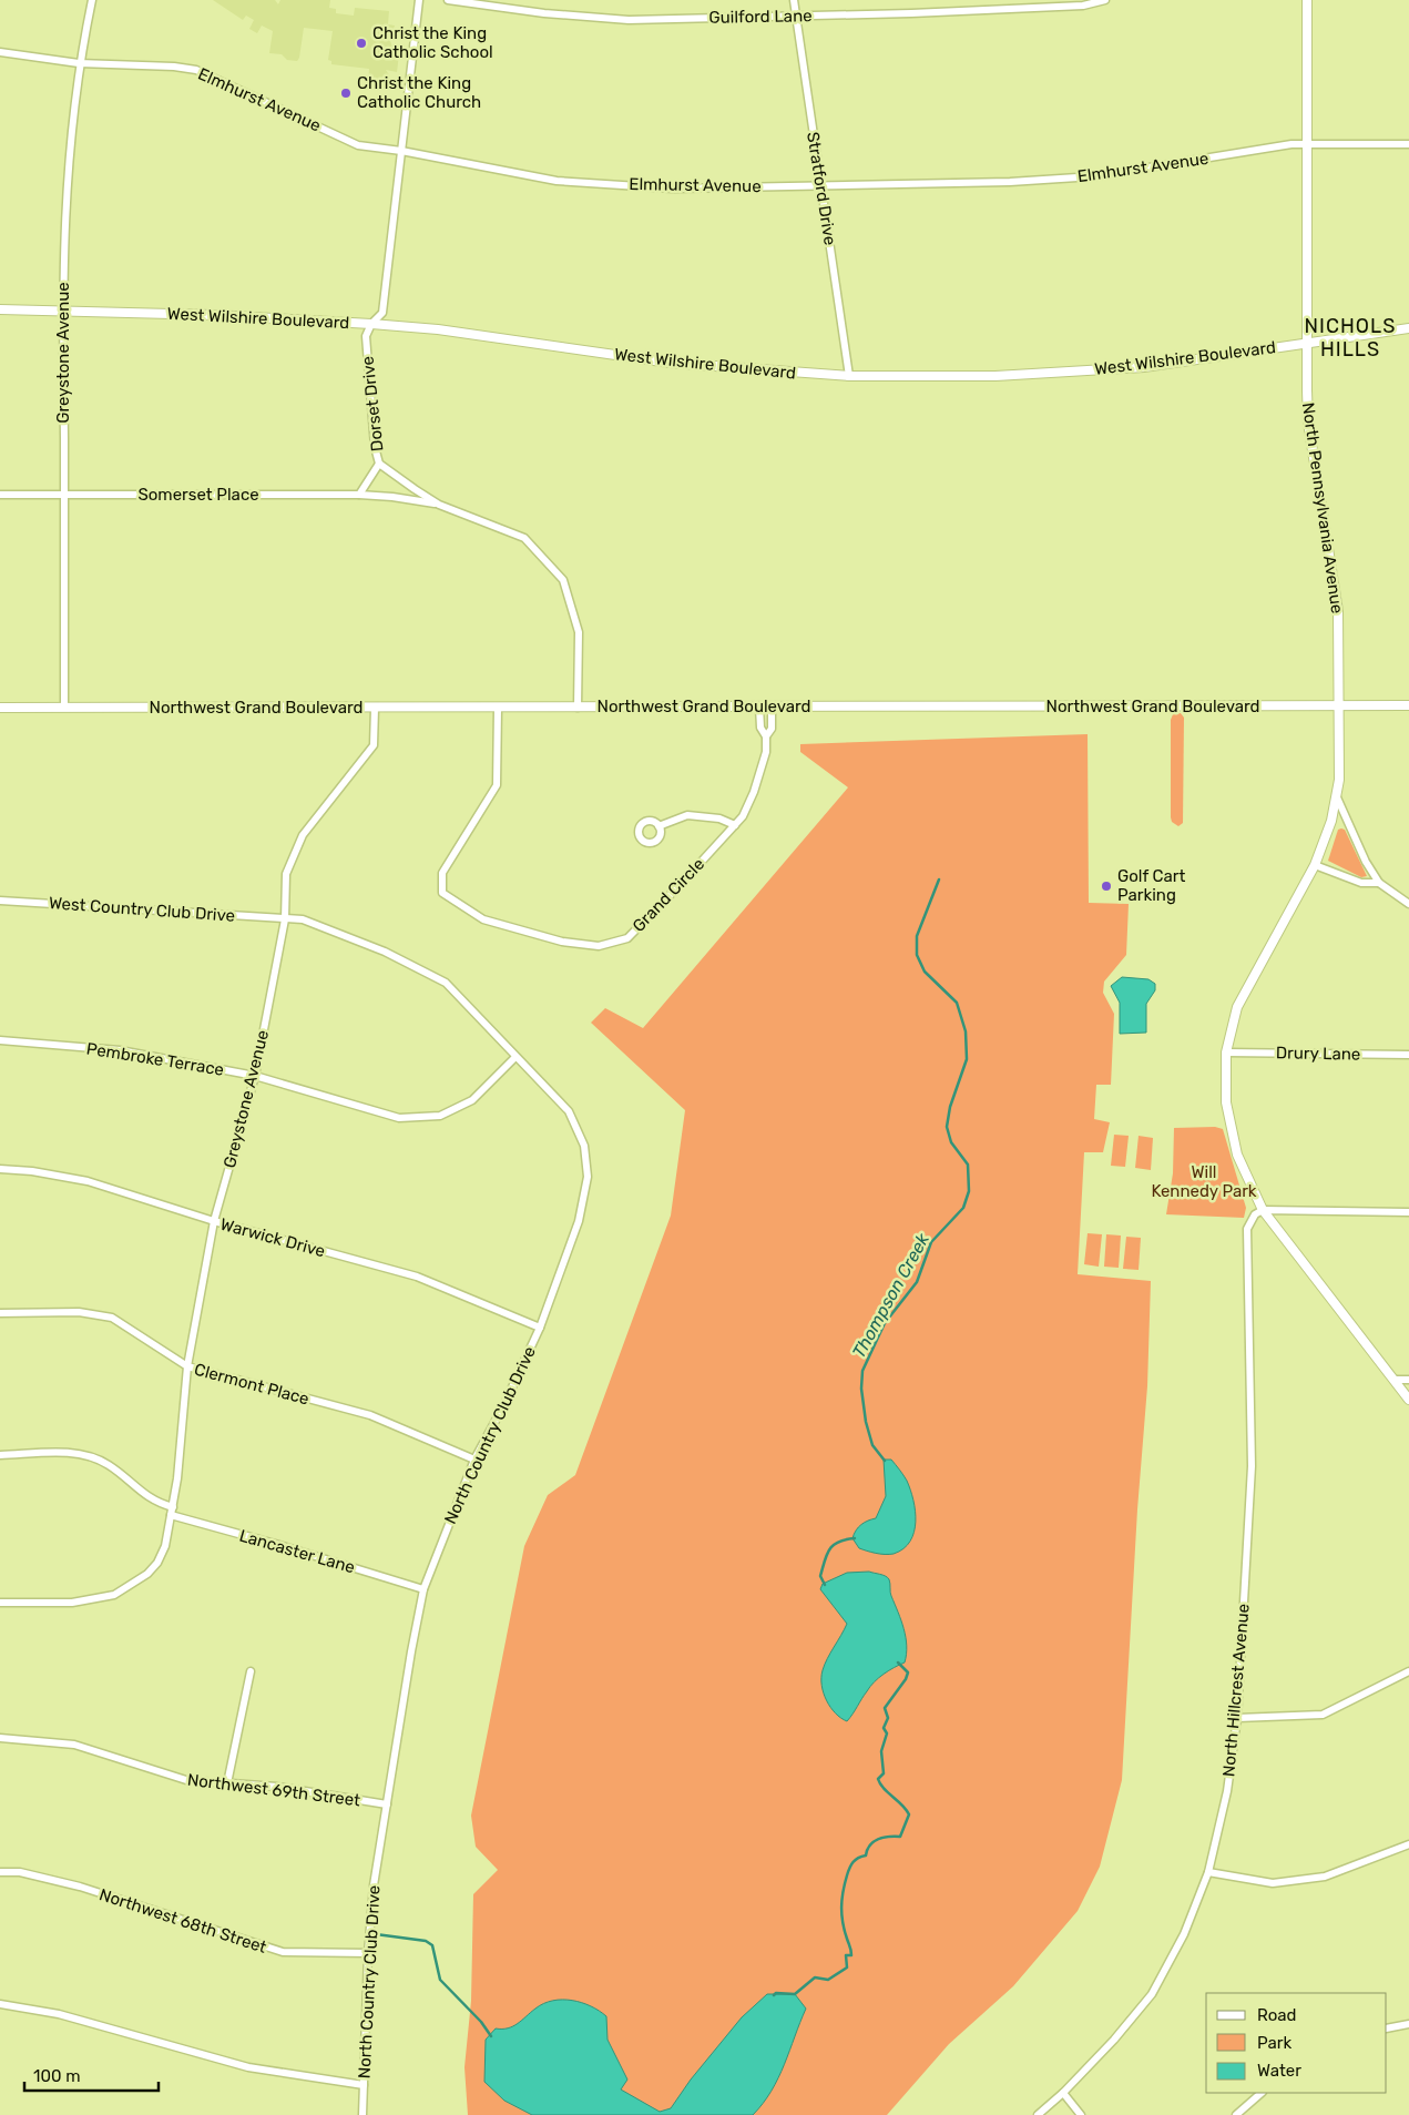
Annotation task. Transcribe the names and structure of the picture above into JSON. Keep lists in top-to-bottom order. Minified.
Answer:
{"streets":{"street":["Guilford Lane","Elmhurst Avenue","Stratford Drive","West Wilshire Boulevard","Greystone Avenue","Dorset Drive","Somerset Place","North Pennsylvania Avenue","Northwest Grand Boulevard","Grand Circle","West Country Club Drive","Drury Lane","Pembroke Terrace","Warwick Drive","Clermont Place","North Country Club Drive","Lancaster Lane","North Hillcrest Avenue","Northwest 69th Street","Northwest 68th Street"]},"crossings":[["Guilford Lane","Stratford Drive"],["Elmhurst Avenue","Stratford Drive"],["Elmhurst Avenue","Greystone Avenue"],["Elmhurst Avenue","Dorset Drive"],["Elmhurst Avenue","North Pennsylvania Avenue"],["Stratford Drive","West Wilshire Boulevard"],["West Wilshire Boulevard","Greystone Avenue"],["West Wilshire Boulevard","Dorset Drive"],["West Wilshire Boulevard","North Pennsylvania Avenue"],["Greystone Avenue","Somerset Place"],["Greystone Avenue","Northwest Grand Boulevard"],["Greystone Avenue","West Country Club Drive"],["Greystone Avenue","Pembroke Terrace"],["Greystone Avenue","Warwick Drive"],["Greystone Avenue","Clermont Place"],["Greystone Avenue","North Country Club Drive"],["Greystone Avenue","Lancaster Lane"],["Dorset Drive","Somerset Place"],["Dorset Drive","Northwest Grand Boulevard"],["North Pennsylvania Avenue","Northwest Grand Boulevard"],["North Pennsylvania Avenue","Drury Lane"],["North Pennsylvania Avenue","North Hillcrest Avenue"],["Northwest Grand Boulevard","Grand Circle"],["West Country Club Drive","North Country Club Drive"],["Pembroke Terrace","North Country Club Drive"],["Warwick Drive","North Country Club Drive"],["Clermont Place","North Country Club Drive"],["North Country Club Drive","Lancaster Lane"],["North Country Club Drive","Northwest 69th Street"],["North Country Club Drive","Northwest 68th Street"]],"districts":["NICHOLS HILLS"],"water":["Thompson Creek"],"parks":["Will Kennedy Park"],"places":["Christ the King Catholic School","Christ the King Catholic Church","Golf Cart Parking"],"legend":["Road","Park","Water"],"scale_bar":"100 m"}
